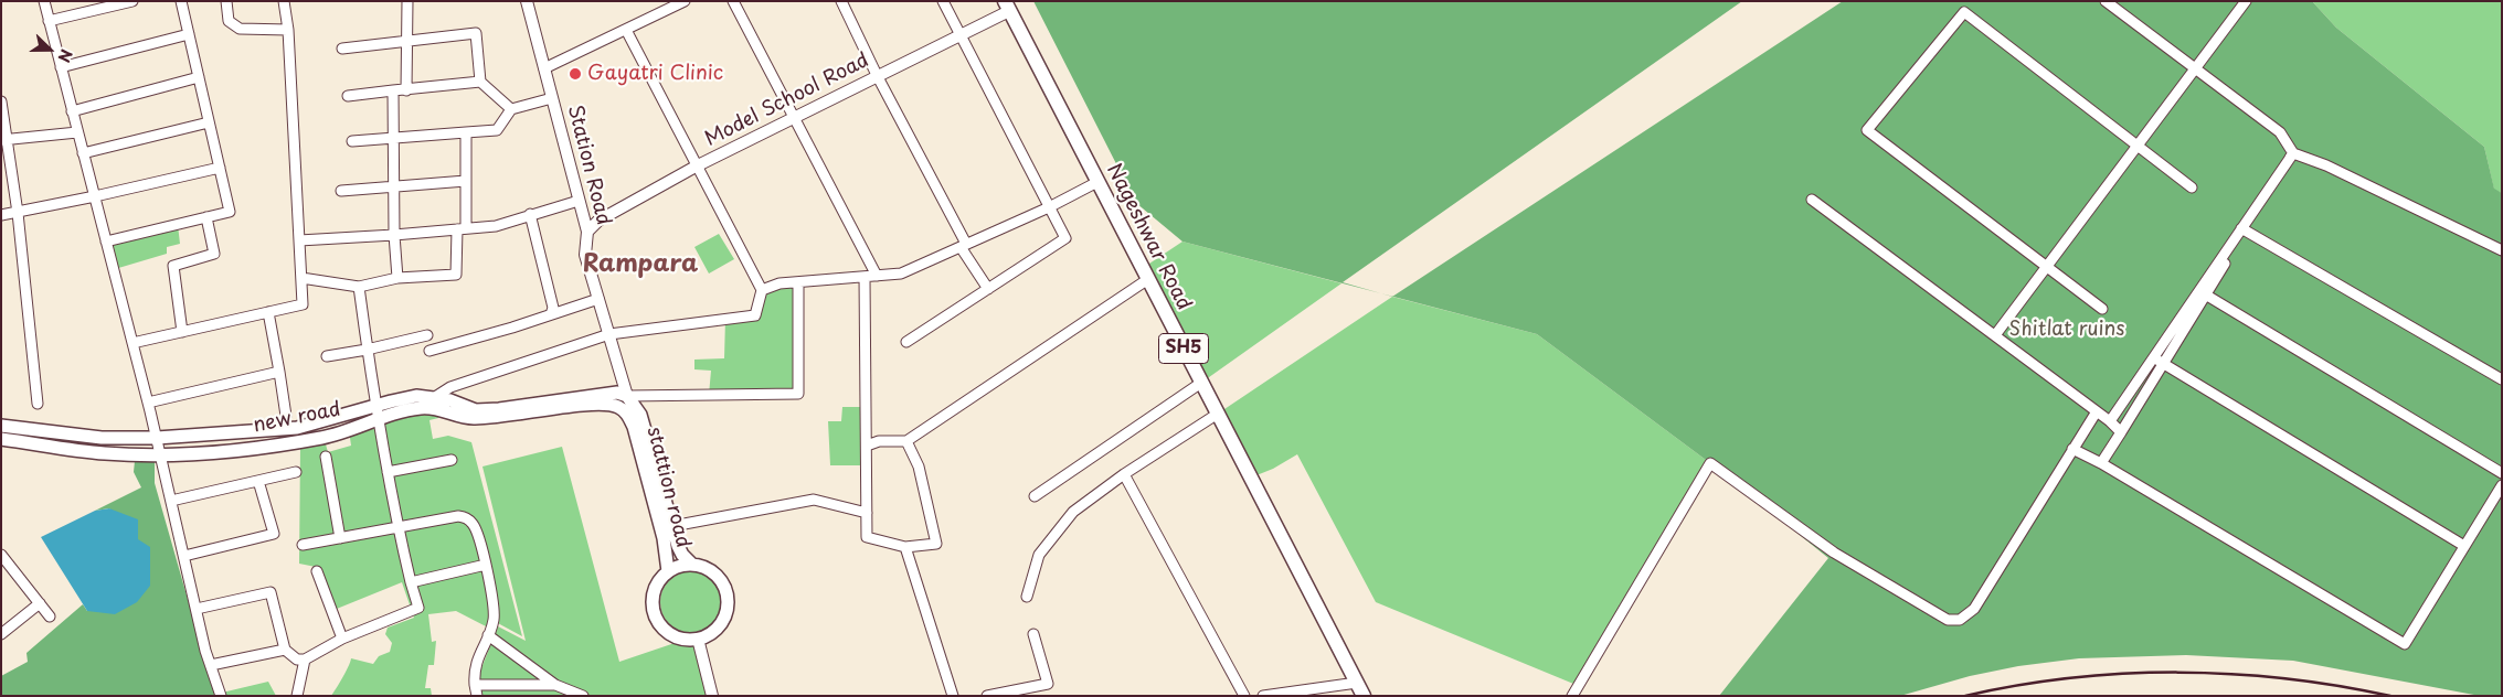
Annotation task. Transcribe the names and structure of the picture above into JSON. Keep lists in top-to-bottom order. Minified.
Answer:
{"streets":{"main road":["Nageshwar Road","SH5","new road","stattion road"],"street":["Model School Road","Station Road"]},"crossings":[["Model School Road","Station Road"],["Model School Road","Nageshwar Road"],["new road","stattion road"]],"districts":["Rampara"],"parks":["Shitlat ruins"],"places":["Gayatri Clinic"],"north":"right"}
